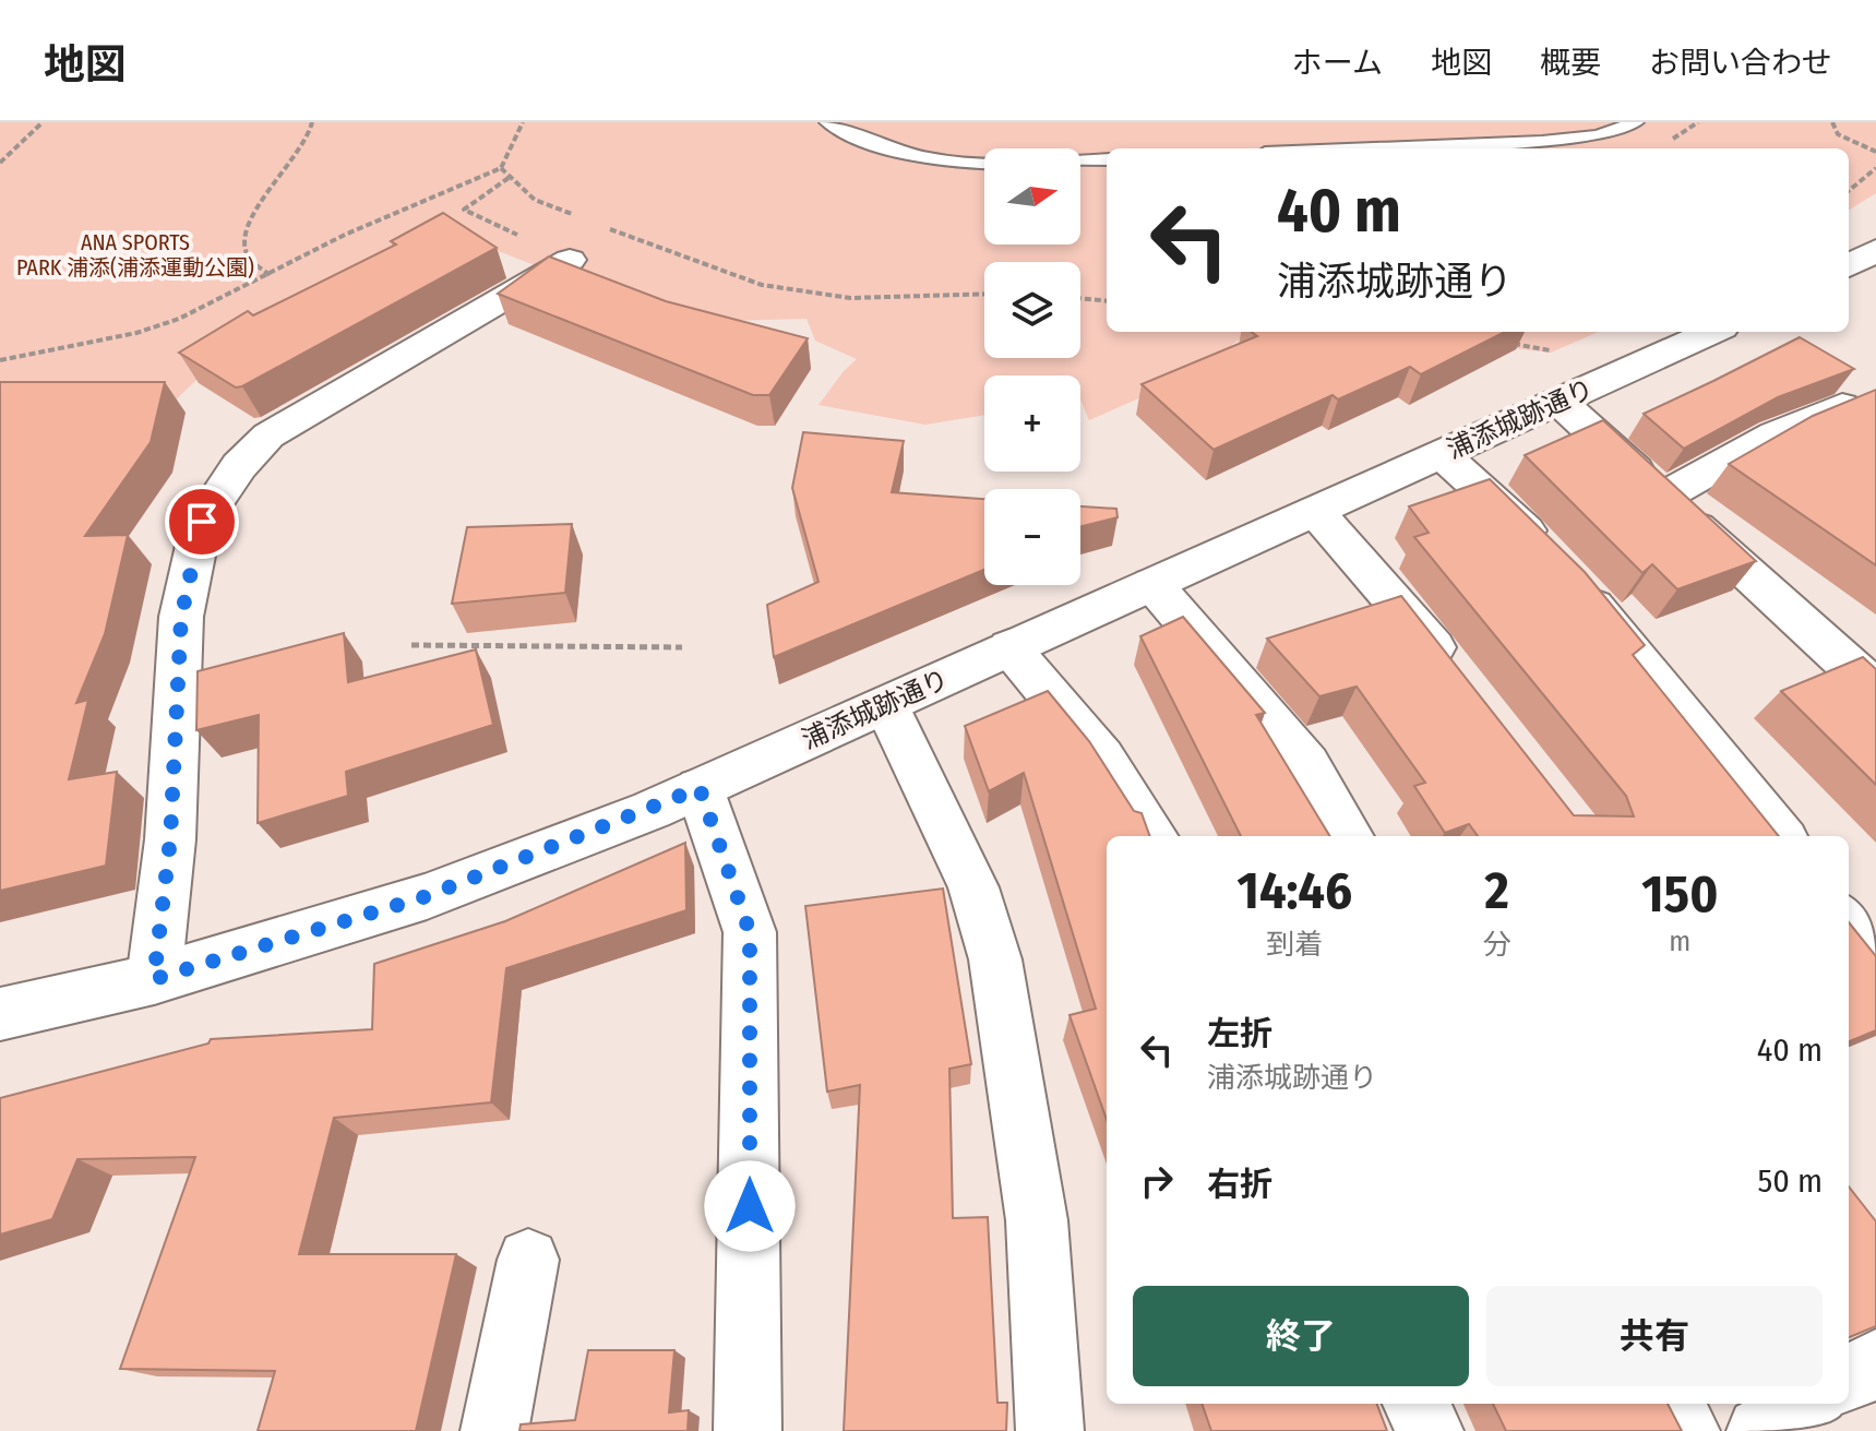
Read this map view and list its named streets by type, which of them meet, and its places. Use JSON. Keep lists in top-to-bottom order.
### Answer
{
  "streets": {
    "street": ["浦添城跡通り"]
  },
  "parks": ["ANA SPORTS PARK 浦添(浦添運動公園)"],
  "north": "right",
  "page": {
    "header": "地図",
    "nav": [
      "ホーム",
      "地図",
      "概要",
      "お問い合わせ"
    ],
    "map_buttons": ["+", "−"],
    "turn": ["40 m", "浦添城跡通り"],
    "eta": [
      "14:46",
      "到着",
      "2",
      "分",
      "150",
      "m"
    ],
    "list": [
      {
        "name": "左折",
        "note": "浦添城跡通り",
        "value": "40 m"
      },
      {
        "name": "右折",
        "value": "50 m"
      }
    ],
    "buttons": ["終了", "共有"]
  }
}
